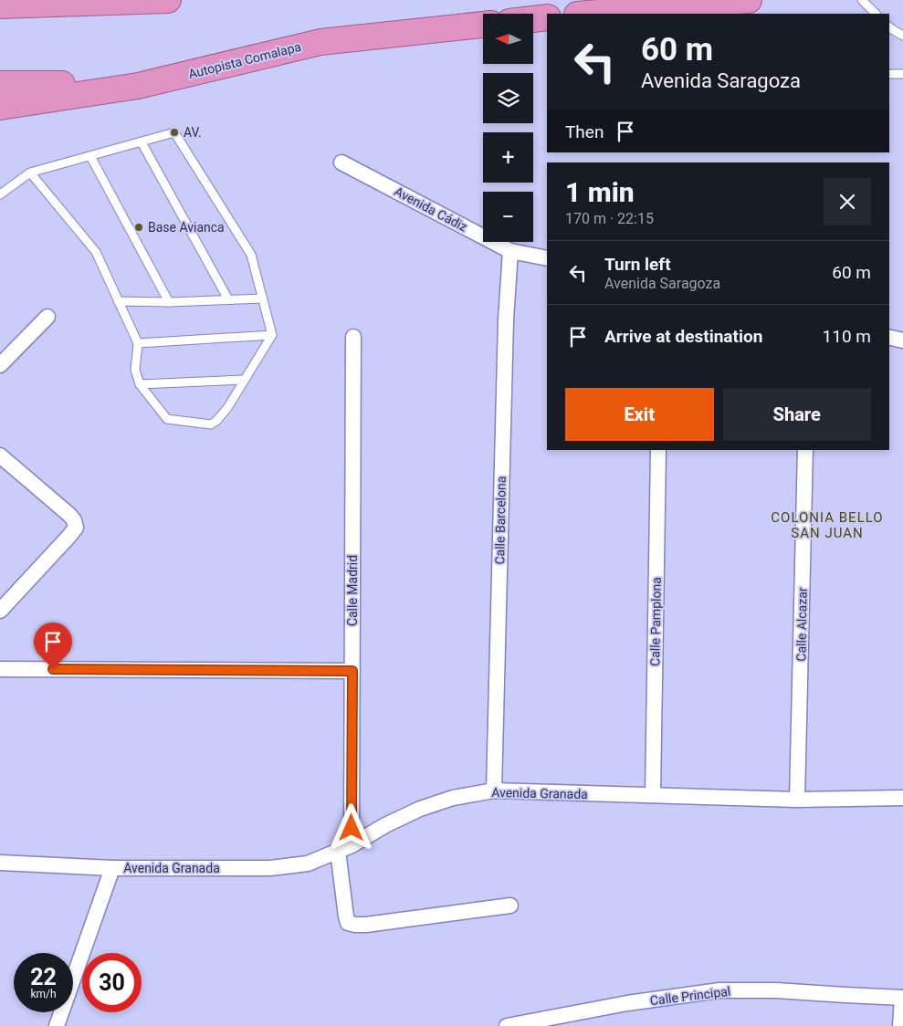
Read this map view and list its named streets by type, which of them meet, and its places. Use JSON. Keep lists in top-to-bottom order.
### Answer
{
  "streets": {
    "highway": ["Autopista Comalapa"],
    "street": [
      "Avenida Cádiz",
      "Calle Barcelona",
      "Calle Madrid",
      "Calle Pamplona",
      "Calle Alcazar",
      "Avenida Granada",
      "Calle Principal"
    ]
  },
  "crossings": [
    ["Avenida Cádiz", "Calle Barcelona"],
    ["Calle Barcelona", "Avenida Granada"],
    ["Calle Madrid", "Avenida Granada"],
    ["Calle Pamplona", "Avenida Granada"],
    ["Calle Alcazar", "Avenida Granada"]
  ],
  "districts": ["COLONIA BELLO SAN JUAN"],
  "places": ["AV.", "Base Avianca"],
  "north": "left",
  "page": {
    "map_buttons": ["+", "−"],
    "turn": ["60 m", "Avenida Saragoza"],
    "then": "Then",
    "heading": ["1 min", "170 m · 22:15"],
    "list": [
      {
        "name": "Turn left",
        "note": "Avenida Saragoza",
        "value": "60 m"
      },
      {
        "name": "Arrive at destination",
        "value": "110 m"
      }
    ],
    "buttons": ["Exit", "Share"],
    "speed": "22 km/h",
    "limit": "30"
  }
}
